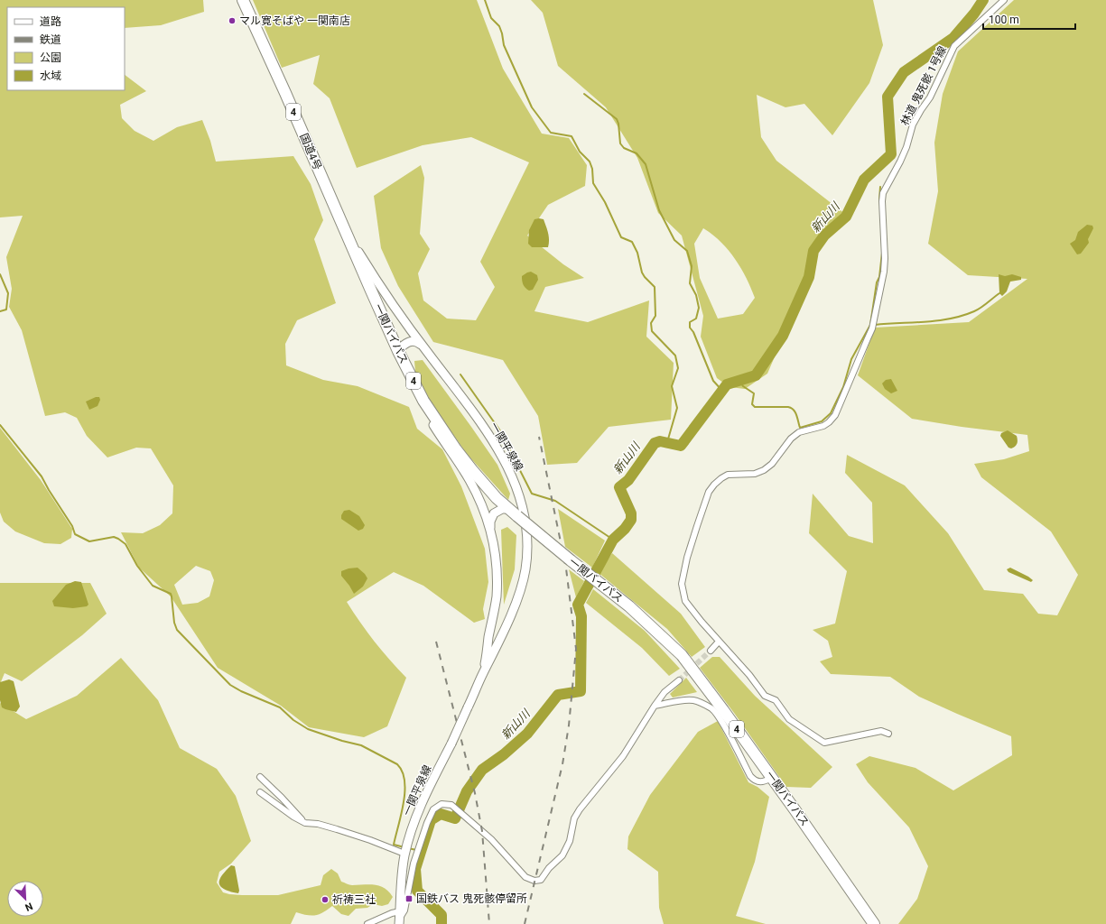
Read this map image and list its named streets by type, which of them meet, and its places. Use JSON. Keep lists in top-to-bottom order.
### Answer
{
  "streets": {
    "highway": ["4", "国道4号", "一関バイパス"],
    "main road": ["一関平泉線"],
    "street": ["林道 鬼死骸 1号線"]
  },
  "crossings": [
    ["国道4号", "一関バイパス"],
    ["国道4号", "一関平泉線"],
    ["一関バイパス", "一関平泉線"]
  ],
  "water": ["新山川"],
  "places": {
    "other": ["マル寛そばや 一関南店", "祈祷三社"],
    "transit": ["国鉄バス 鬼死骸停留所"]
  },
  "legend": [
    "道路",
    "鉄道",
    "公園",
    "水域"
  ],
  "scale_bar": "100 m",
  "north": "bottom right"
}
